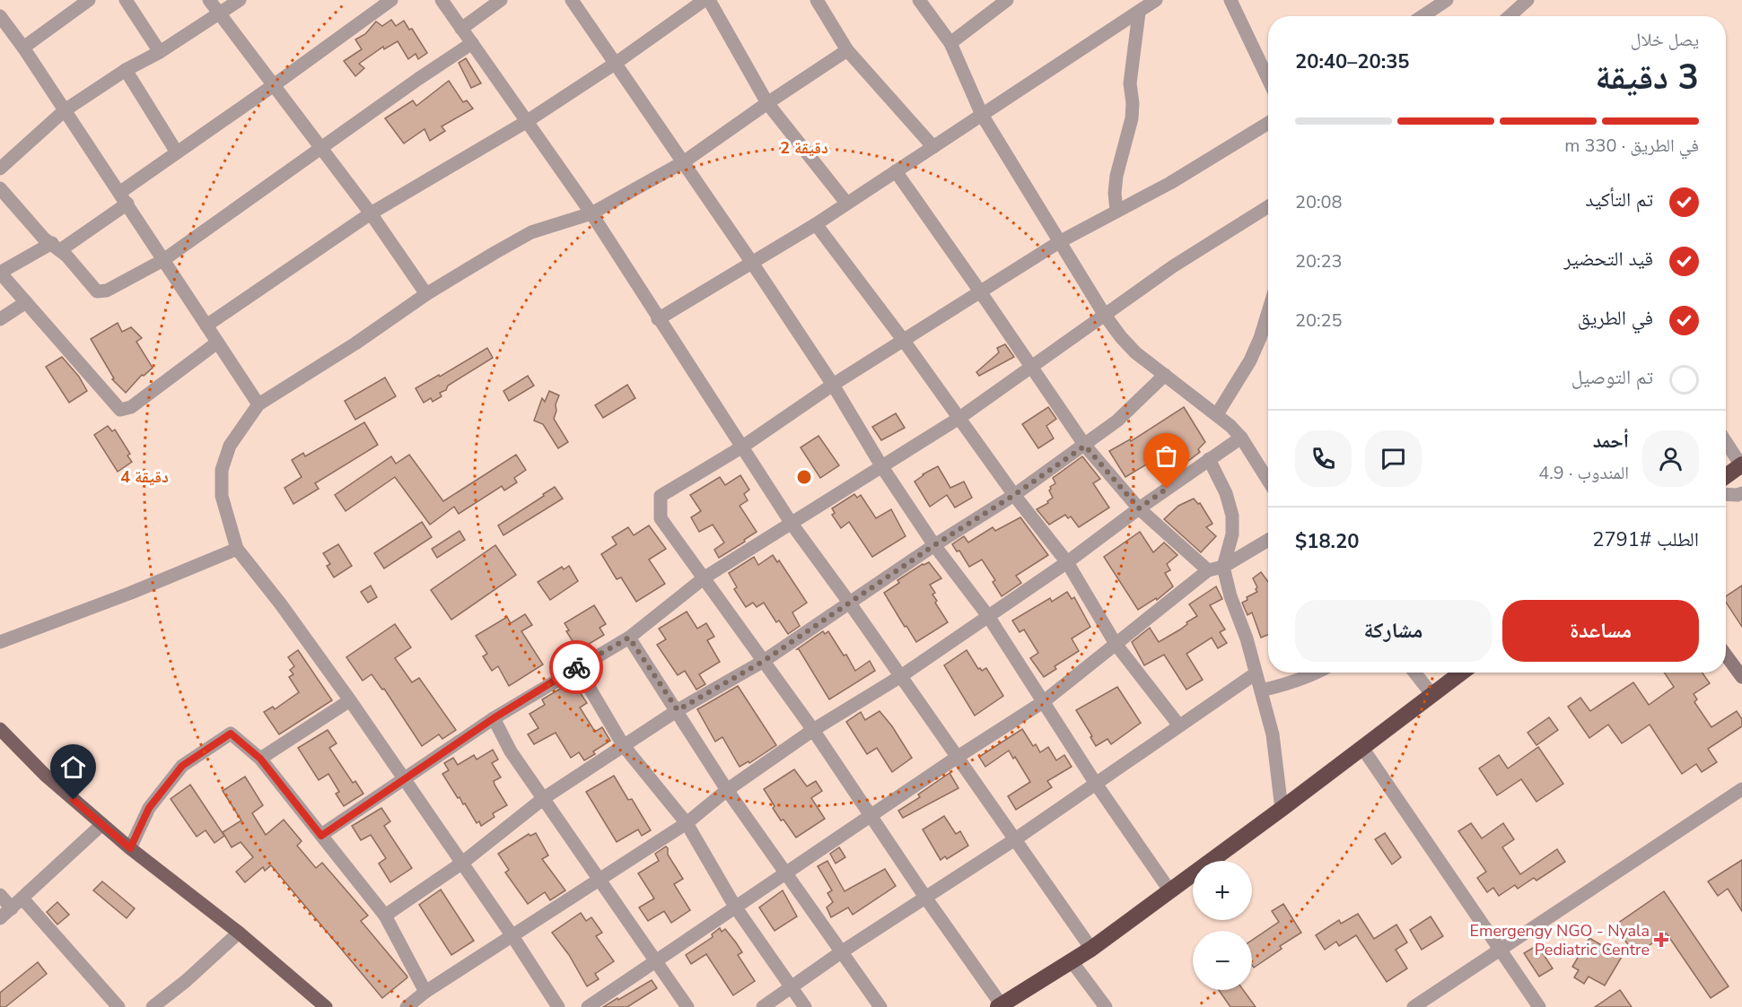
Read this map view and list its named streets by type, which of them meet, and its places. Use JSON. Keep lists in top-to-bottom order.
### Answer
{
  "places": {
    "health": ["Emergengy NGO - Nyala Pediatric Centre"]
  },
  "page": {
    "heading": ["3 دقيقة", "يصل خلال", "20:35–20:40"],
    "panel": [
      "أحمد",
      "المندوب · 4.9",
      "الطلب #2791",
      "$18.20"
    ],
    "bar": "في الطريق · 330 m",
    "list": [
      ["تم التأكيد", "20:08"],
      ["قيد التحضير", "20:23"],
      ["في الطريق", "20:25"],
      "تم التوصيل"
    ],
    "buttons": ["مساعدة", "مشاركة"],
    "map_buttons": ["+", "−"]
  },
  "rings": ["2 دقيقة", "4 دقيقة"]
}
